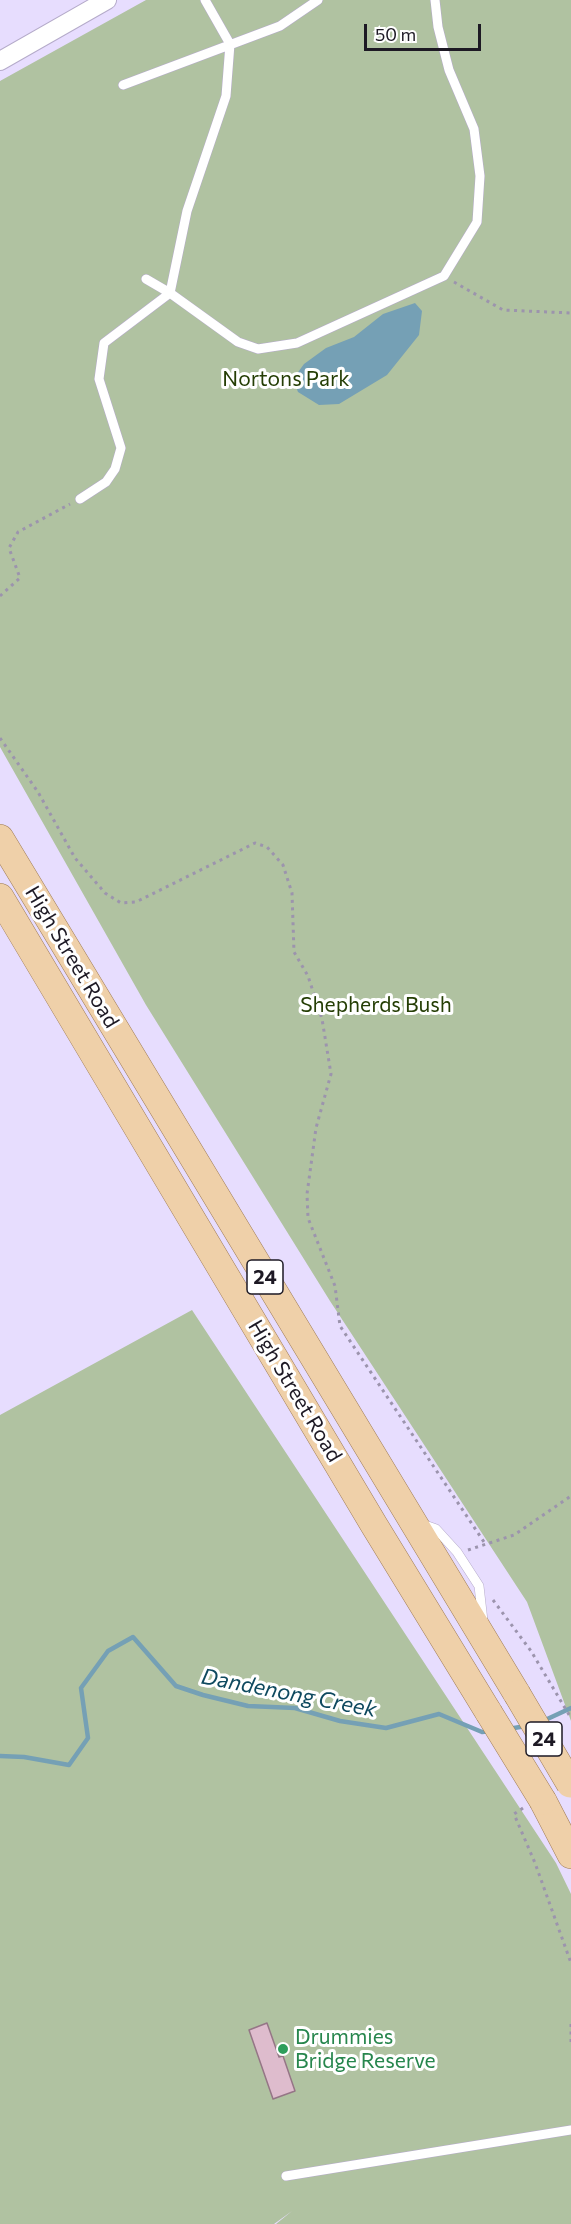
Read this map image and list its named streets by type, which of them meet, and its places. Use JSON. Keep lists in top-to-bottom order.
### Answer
{
  "streets": {
    "main road": ["High Street Road", "24"]
  },
  "water": ["Dandenong Creek"],
  "parks": ["Nortons Park", "Shepherds Bush"],
  "places": ["Drummies Bridge Reserve"],
  "scale_bar": "50 m"
}
